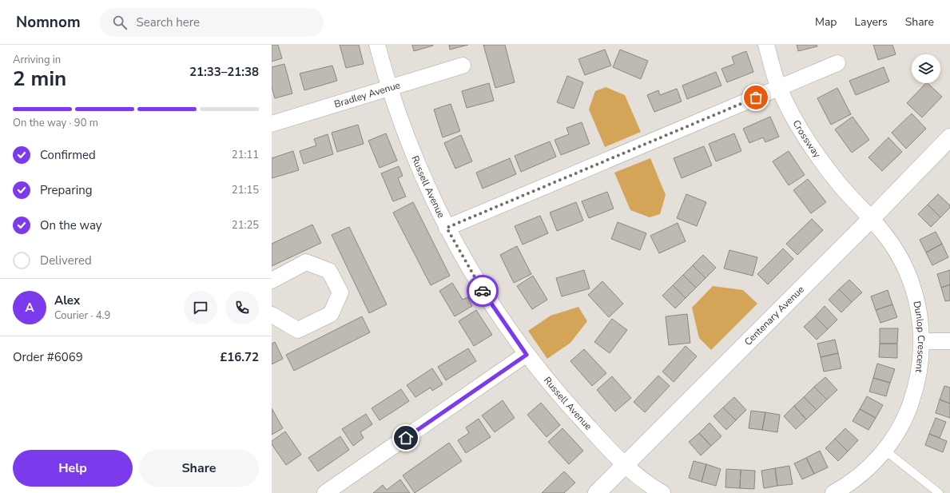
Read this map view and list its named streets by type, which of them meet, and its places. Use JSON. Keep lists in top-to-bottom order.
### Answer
{
  "streets": {
    "street": [
      "Bradley Avenue",
      "Crossway",
      "Russell Avenue",
      "Centenary Avenue",
      "Dunlop Crescent"
    ]
  },
  "crossings": [
    ["Bradley Avenue", "Russell Avenue"],
    ["Crossway", "Centenary Avenue"],
    ["Crossway", "Dunlop Crescent"],
    ["Russell Avenue", "Centenary Avenue"],
    ["Centenary Avenue", "Dunlop Crescent"]
  ],
  "page": {
    "header": "Nomnom",
    "search": "Search here",
    "nav": ["Map", "Layers", "Share"],
    "heading": ["2 min", "Arriving in", "21:33–21:38"],
    "panel": [
      "Alex",
      "Courier · 4.9",
      "Order #6069",
      "£16.72"
    ],
    "bar": "On the way · 90 m",
    "list": [
      ["Confirmed", "21:11"],
      ["Preparing", "21:15"],
      ["On the way", "21:25"],
      "Delivered"
    ],
    "round": "A",
    "buttons": ["Help", "Share"]
  }
}
